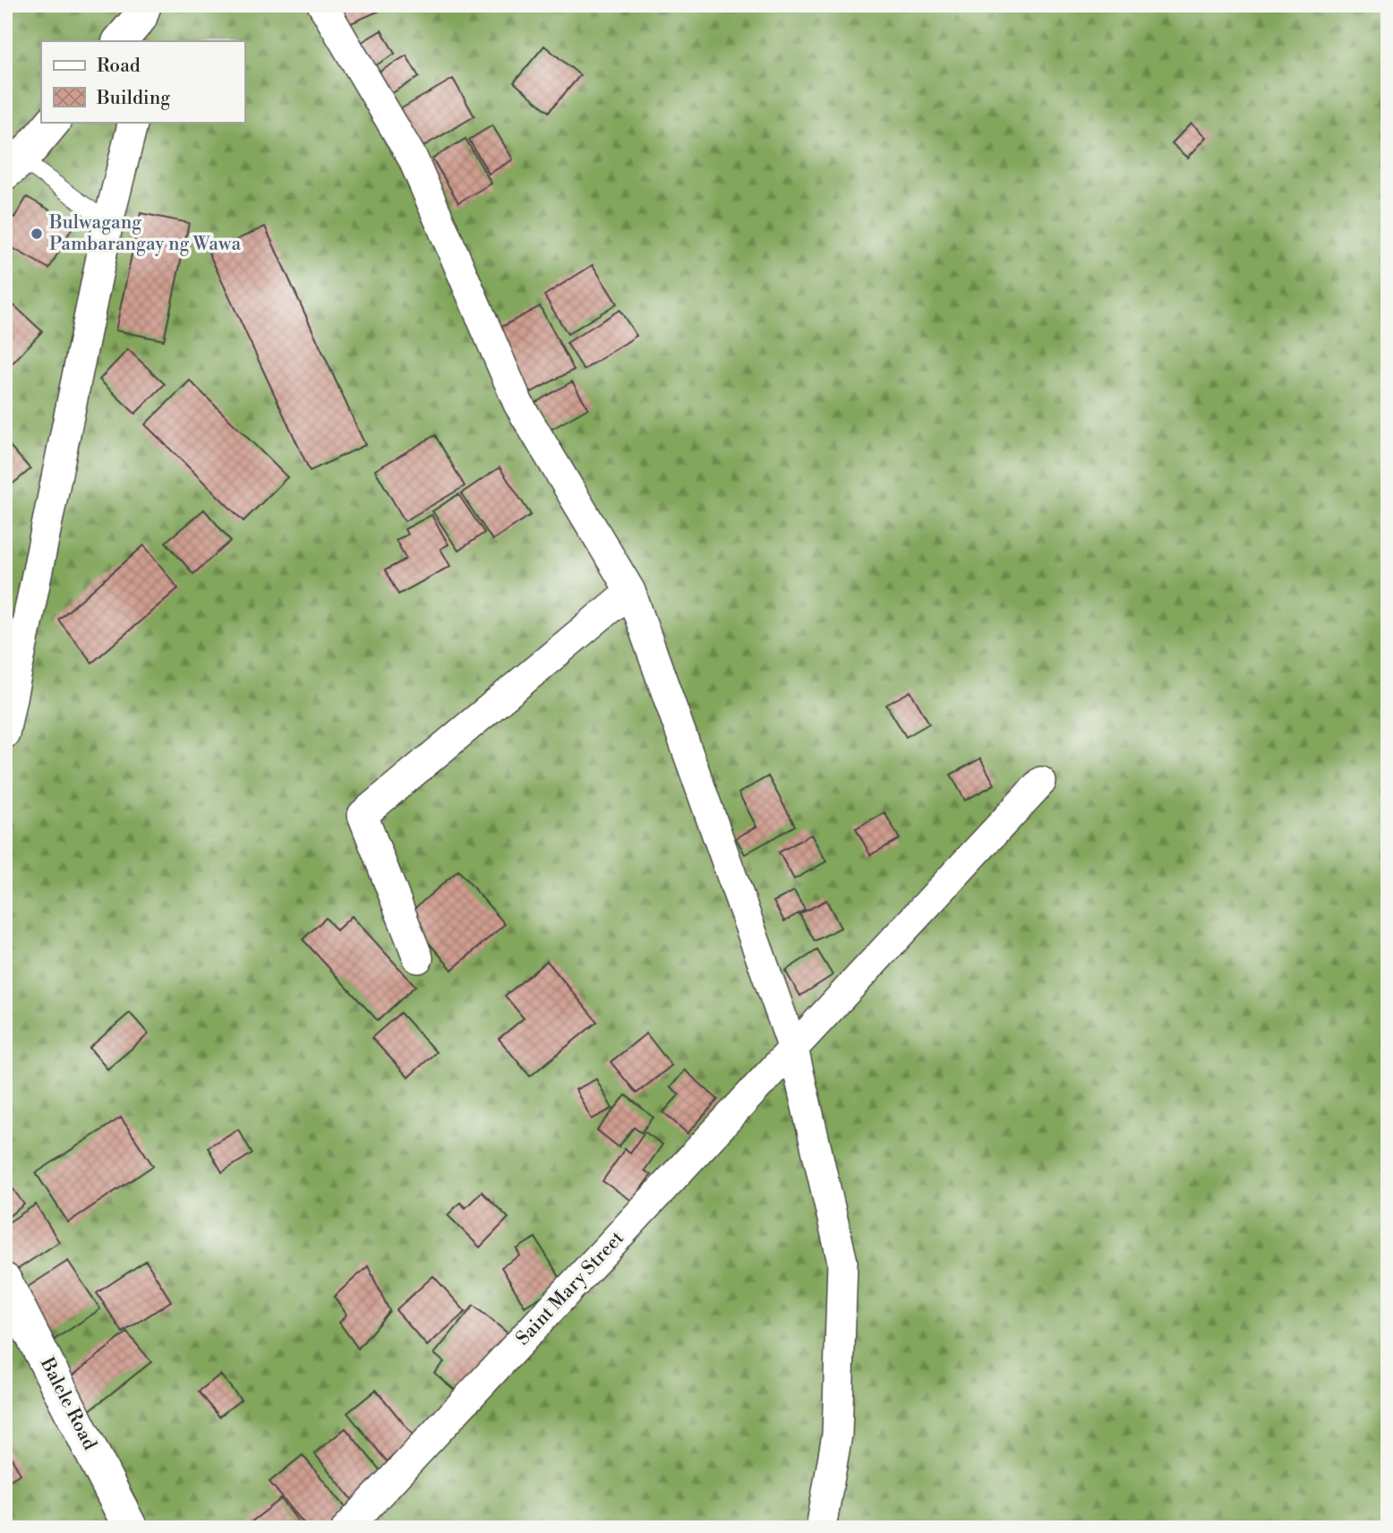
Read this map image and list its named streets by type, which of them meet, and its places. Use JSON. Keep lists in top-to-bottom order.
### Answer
{
  "streets": {
    "street": ["Saint Mary Street", "Balele Road"]
  },
  "places": ["Bulwagang Pambarangay ng Wawa"],
  "legend": ["Road", "Building"]
}
